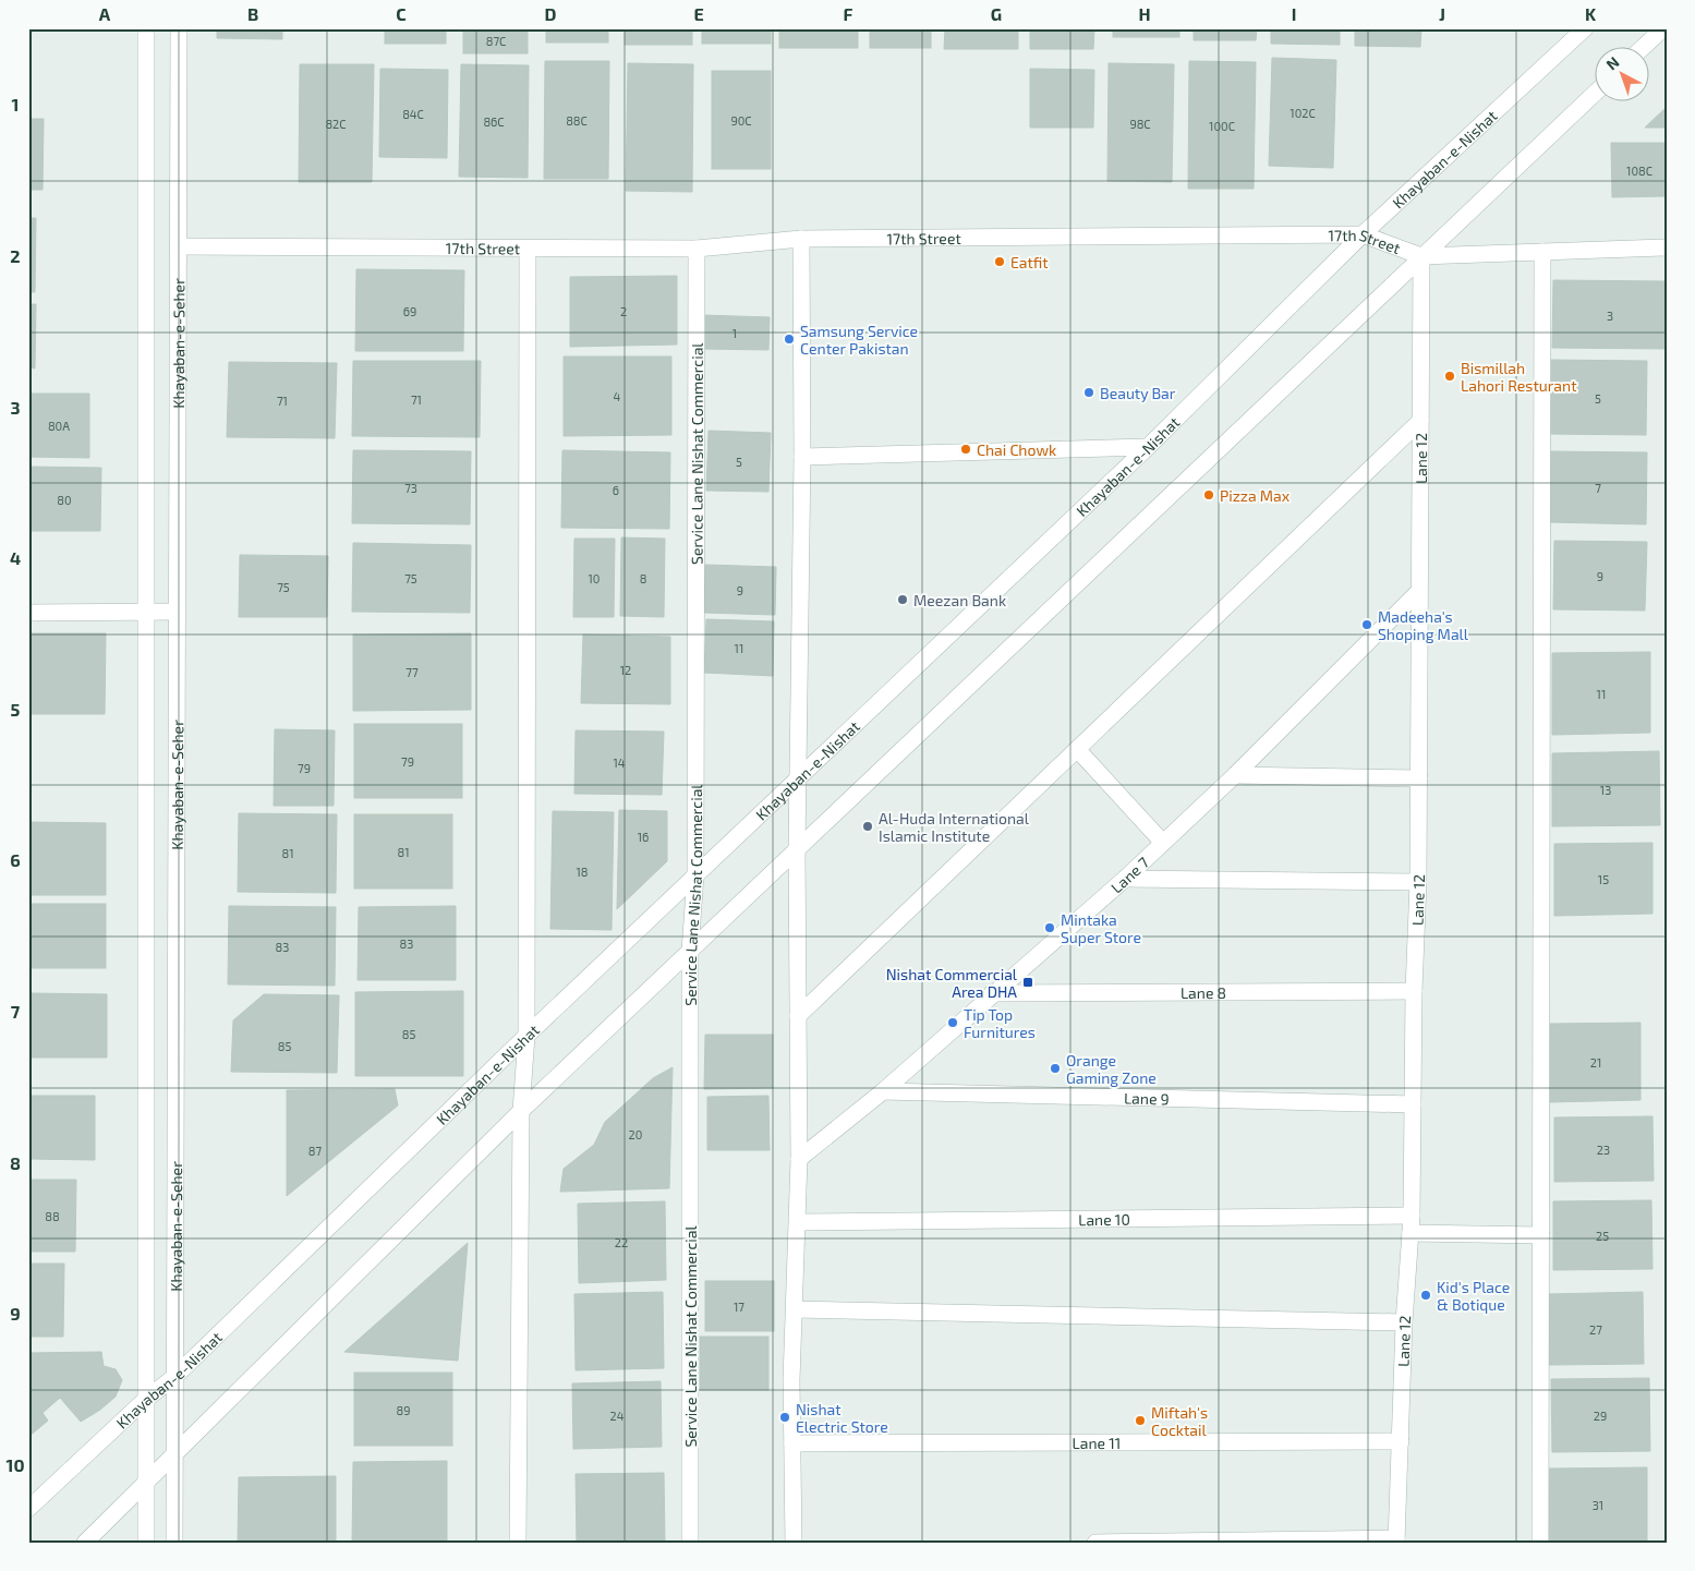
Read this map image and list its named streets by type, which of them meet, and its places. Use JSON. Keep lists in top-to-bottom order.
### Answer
{
  "streets": {
    "street": [
      "Khayaban-e-Nishat",
      "17th Street",
      "Khayaban-e-Seher",
      "Service Lane Nishat Commercial",
      "Lane 12",
      "Lane 7",
      "Lane 8",
      "Lane 9",
      "Lane 10",
      "Lane 11"
    ]
  },
  "crossings": [
    ["Khayaban-e-Nishat", "17th Street"],
    ["Khayaban-e-Nishat", "Khayaban-e-Seher"],
    ["Khayaban-e-Nishat", "Service Lane Nishat Commercial"],
    ["17th Street", "Khayaban-e-Seher"],
    ["17th Street", "Service Lane Nishat Commercial"],
    ["17th Street", "Lane 12"],
    ["Lane 12", "Lane 7"],
    ["Lane 12", "Lane 8"],
    ["Lane 12", "Lane 9"],
    ["Lane 12", "Lane 10"],
    ["Lane 12", "Lane 11"],
    ["Lane 7", "Lane 8"],
    ["Lane 7", "Lane 9"]
  ],
  "places": {
    "other": [
      "Eatfit",
      "Samsung Service Center Pakistan",
      "Bismillah Lahori Resturant",
      "Beauty Bar",
      "Chai Chowk",
      "Pizza Max",
      "Meezan Bank",
      "Madeeha's Shoping Mall",
      "Al-Huda International Islamic Institute",
      "Mintaka Super Store",
      "Tip Top Furnitures",
      "Orange Gaming Zone",
      "Kid's Place & Botique",
      "Nishat Electric Store",
      "Miftah's Cocktail"
    ],
    "transit": ["Nishat Commercial Area DHA"]
  },
  "house_numbers": [
    "87C",
    "102C",
    "84C",
    "88C",
    "90C",
    "86C",
    "82C",
    "98C",
    "100C",
    "108C",
    "69",
    "2",
    "3",
    "1",
    "4",
    "5",
    "71",
    "71",
    "80A",
    "5",
    "73",
    "7",
    "6",
    "80",
    "9",
    "75",
    "10",
    "8",
    "75",
    "9",
    "11",
    "12",
    "77",
    "11",
    "79",
    "14",
    "79",
    "13",
    "16",
    "81",
    "81",
    "18",
    "15",
    "83",
    "83",
    "85",
    "85",
    "21",
    "20",
    "23",
    "87",
    "88",
    "25",
    "22",
    "17",
    "27",
    "89",
    "24",
    "29",
    "31"
  ],
  "north": "top left",
  "grid": {
    "columns": [
      "A",
      "B",
      "C",
      "D",
      "E",
      "F",
      "G",
      "H",
      "I",
      "J",
      "K"
    ],
    "rows": [
      "1",
      "2",
      "3",
      "4",
      "5",
      "6",
      "7",
      "8",
      "9",
      "10"
    ]
  }
}
